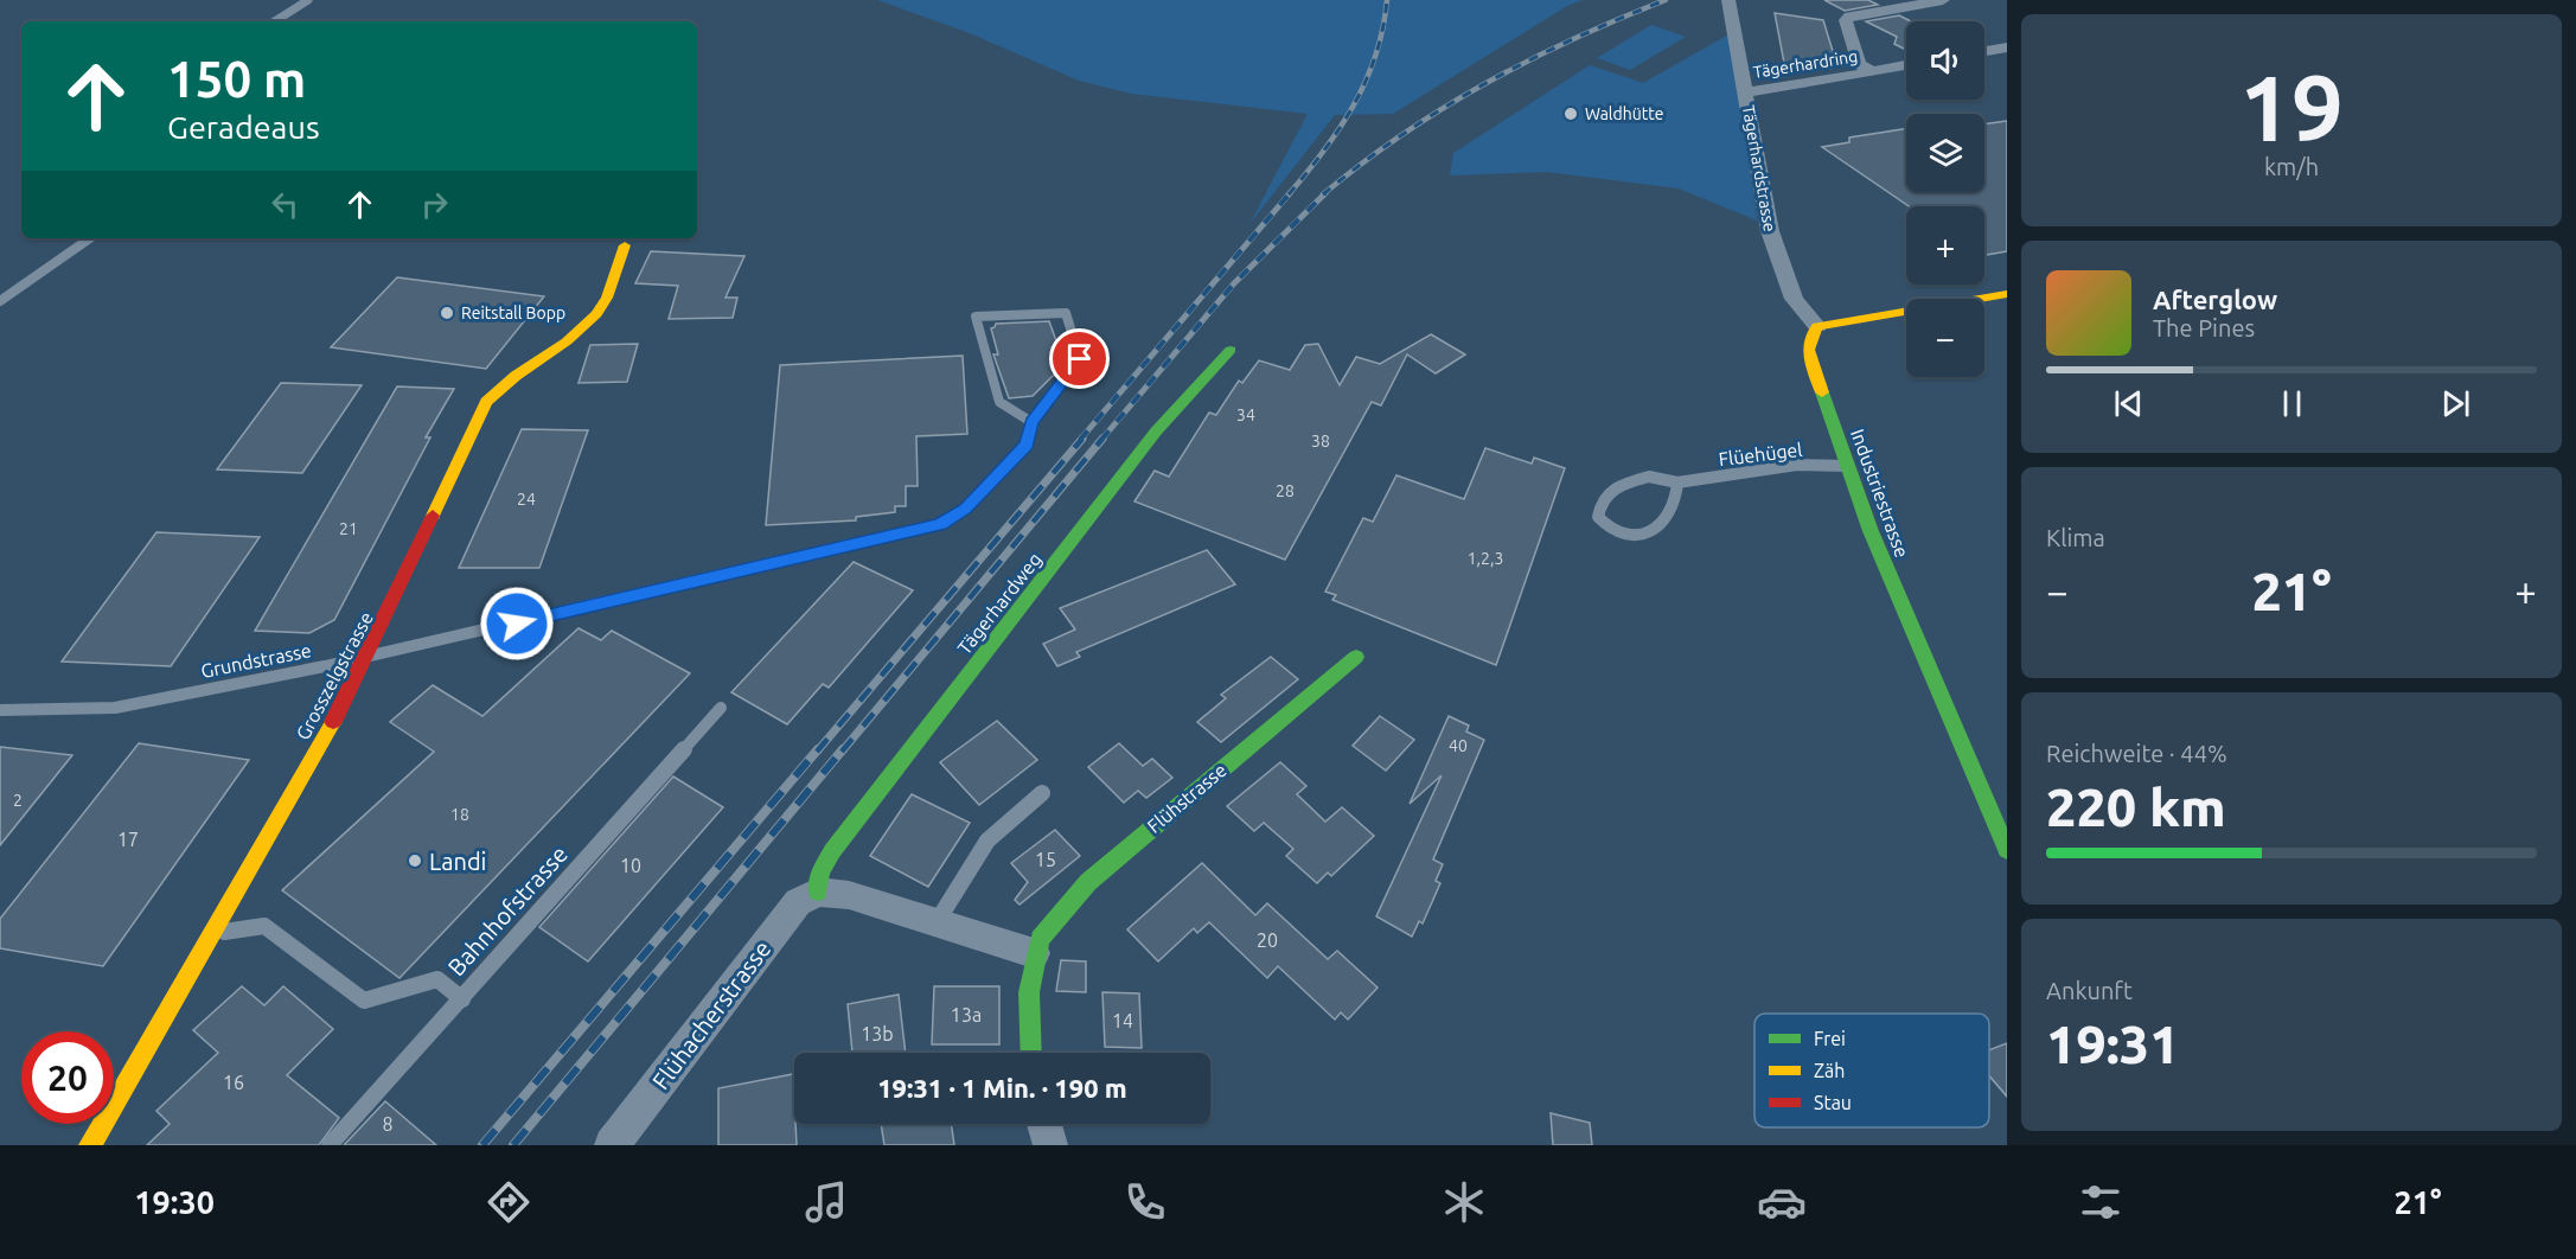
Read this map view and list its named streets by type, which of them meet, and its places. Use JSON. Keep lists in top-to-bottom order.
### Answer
{
  "streets": {
    "street": [
      "Tägerhardring",
      "Tägerhardstrasse",
      "Industriestrasse",
      "Tägerhardweg",
      "Grosszelgstrasse",
      "Flühstrasse",
      "Flühacherstrasse"
    ],
    "lane": ["Flüehügel", "Grundstrasse", "Bahnhofstrasse"]
  },
  "crossings": [
    ["Tägerhardring", "Tägerhardstrasse"],
    ["Tägerhardstrasse", "Industriestrasse"],
    ["Flüehügel", "Industriestrasse"],
    ["Tägerhardweg", "Flühacherstrasse"],
    ["Grundstrasse", "Grosszelgstrasse"]
  ],
  "places": ["Waldhütte", "Reitstall Bopp", "Landi"],
  "house_numbers": [
    "34",
    "38",
    "28",
    "24",
    "21",
    "1,2,3",
    "40",
    "2",
    "18",
    "17",
    "15",
    "10",
    "20",
    "13a",
    "14",
    "13b",
    "16",
    "8"
  ],
  "legend": ["Frei", "Zäh", "Stau"],
  "page": {
    "tile": [
      ["19", "km/h"],
      "Klima",
      ["Reichweite · 44%", "220 km"],
      ["Ankunft", "19:31"]
    ],
    "map_buttons": ["+", "−"],
    "turn": ["150 m", "Geradeaus"],
    "song": ["Afterglow", "The Pines"],
    "heat": ["−", "21°", "+"],
    "limit": "20",
    "trip": "19:31 · 1 Min. · 190 m",
    "tabs": ["19:30", "21°"]
  }
}
